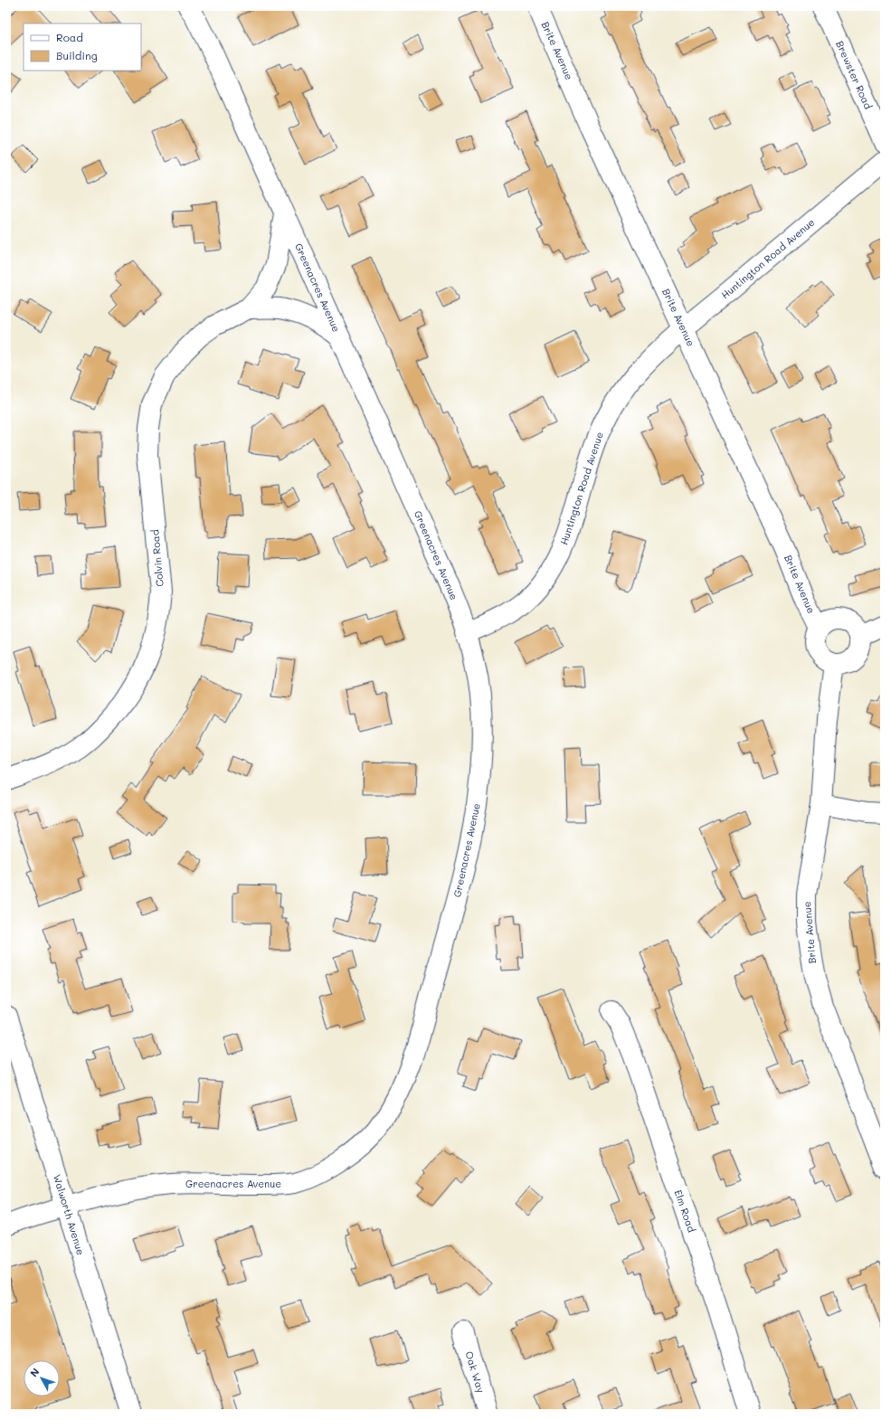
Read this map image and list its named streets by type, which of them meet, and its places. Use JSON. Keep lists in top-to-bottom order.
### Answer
{
  "streets": {
    "street": [
      "Brite Avenue",
      "Brewster Road",
      "Huntington Road Avenue",
      "Greenacres Avenue",
      "Colvin Road",
      "Elm Road",
      "Walworth Avenue",
      "Oak Way"
    ]
  },
  "crossings": [
    ["Brite Avenue", "Huntington Road Avenue"],
    ["Huntington Road Avenue", "Greenacres Avenue"],
    ["Greenacres Avenue", "Colvin Road"],
    ["Greenacres Avenue", "Walworth Avenue"]
  ],
  "legend": ["Road", "Building"],
  "north": "top left"
}
